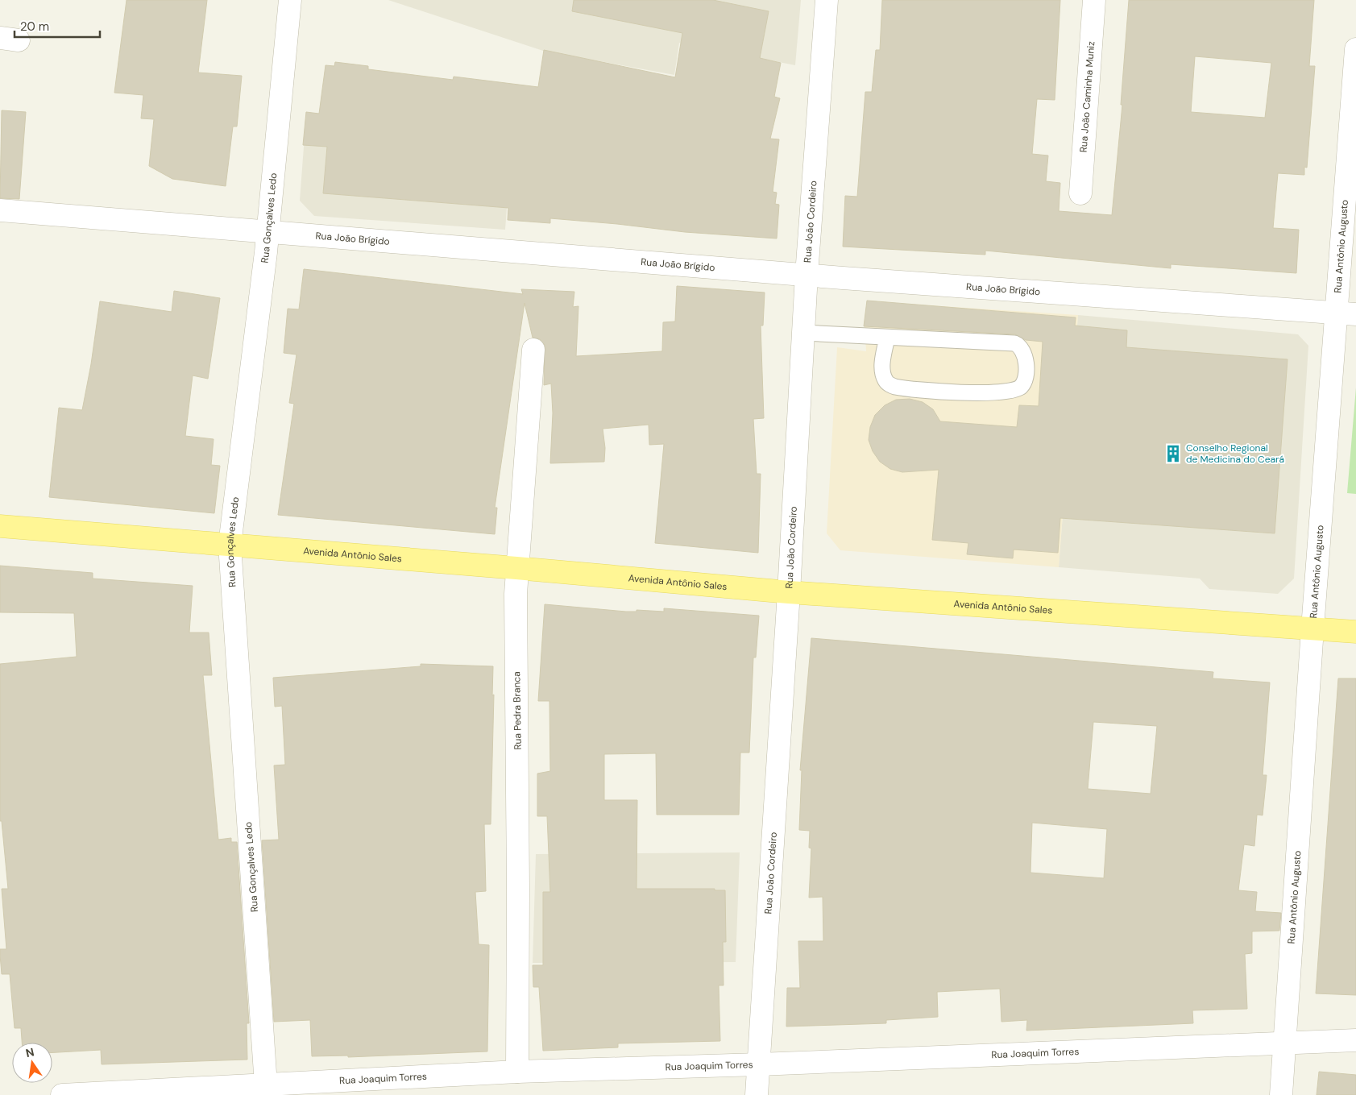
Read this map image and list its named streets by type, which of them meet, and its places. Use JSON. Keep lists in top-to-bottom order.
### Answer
{
  "streets": {
    "main road": ["Avenida Antônio Sales"],
    "street": [
      "Rua João Caminha Muniz",
      "Rua Gonçalves Ledo",
      "Rua João Cordeiro",
      "Rua João Brígido",
      "Rua Antônio Augusto",
      "Rua Pedra Branca",
      "Rua Joaquim Torres"
    ]
  },
  "crossings": [
    ["Rua Gonçalves Ledo", "Rua João Brígido"],
    ["Rua Gonçalves Ledo", "Avenida Antônio Sales"],
    ["Rua Gonçalves Ledo", "Rua Joaquim Torres"],
    ["Rua João Cordeiro", "Rua João Brígido"],
    ["Rua João Cordeiro", "Avenida Antônio Sales"],
    ["Rua João Cordeiro", "Rua Joaquim Torres"],
    ["Rua João Brígido", "Rua Antônio Augusto"],
    ["Rua Antônio Augusto", "Avenida Antônio Sales"],
    ["Rua Antônio Augusto", "Rua Joaquim Torres"],
    ["Avenida Antônio Sales", "Rua Pedra Branca"],
    ["Rua Pedra Branca", "Rua Joaquim Torres"]
  ],
  "places": {
    "building": ["Conselho Regional de Medicina do Ceará"]
  },
  "scale_bar": "20 m",
  "north": "top"
}
